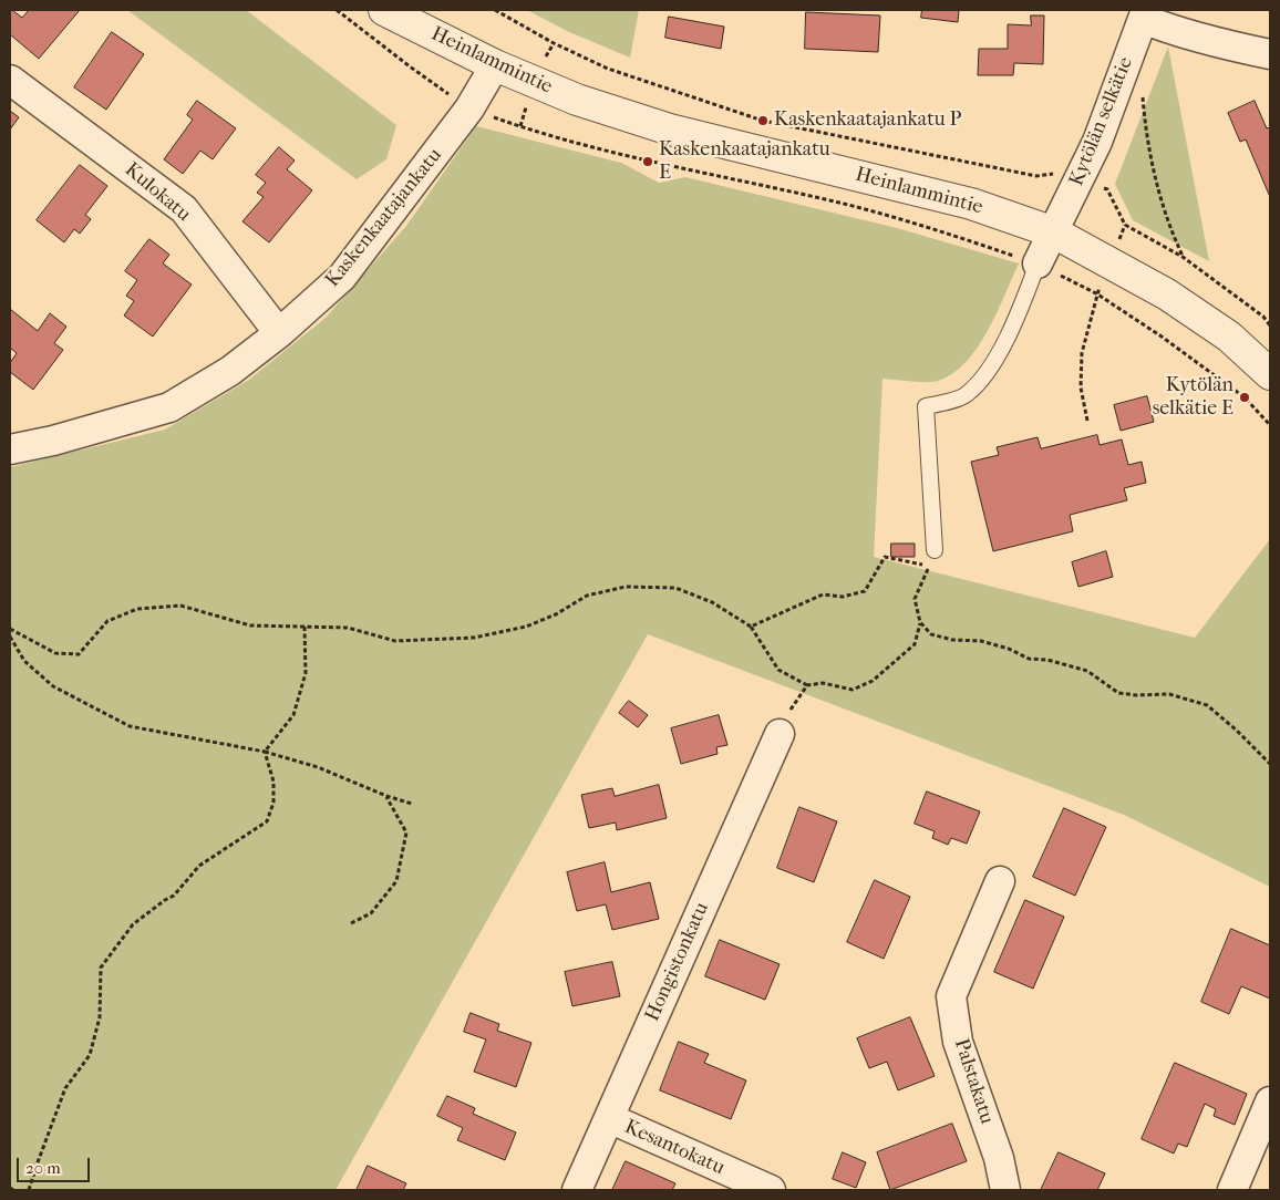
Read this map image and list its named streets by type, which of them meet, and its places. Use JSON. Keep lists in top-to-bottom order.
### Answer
{
  "streets": {
    "street": [
      "Heinlammintie",
      "Kytölän selkätie",
      "Kulokatu",
      "Kaskenkaatajankatu",
      "Hongistonkatu",
      "Palstakatu",
      "Kesantokatu"
    ]
  },
  "crossings": [
    ["Heinlammintie", "Kytölän selkätie"],
    ["Heinlammintie", "Kaskenkaatajankatu"],
    ["Kulokatu", "Kaskenkaatajankatu"],
    ["Hongistonkatu", "Kesantokatu"]
  ],
  "places": ["Kaskenkaatajankatu P", "Kaskenkaatajankatu E", "Kytölän selkätie E"],
  "scale_bar": "20 m"
}
